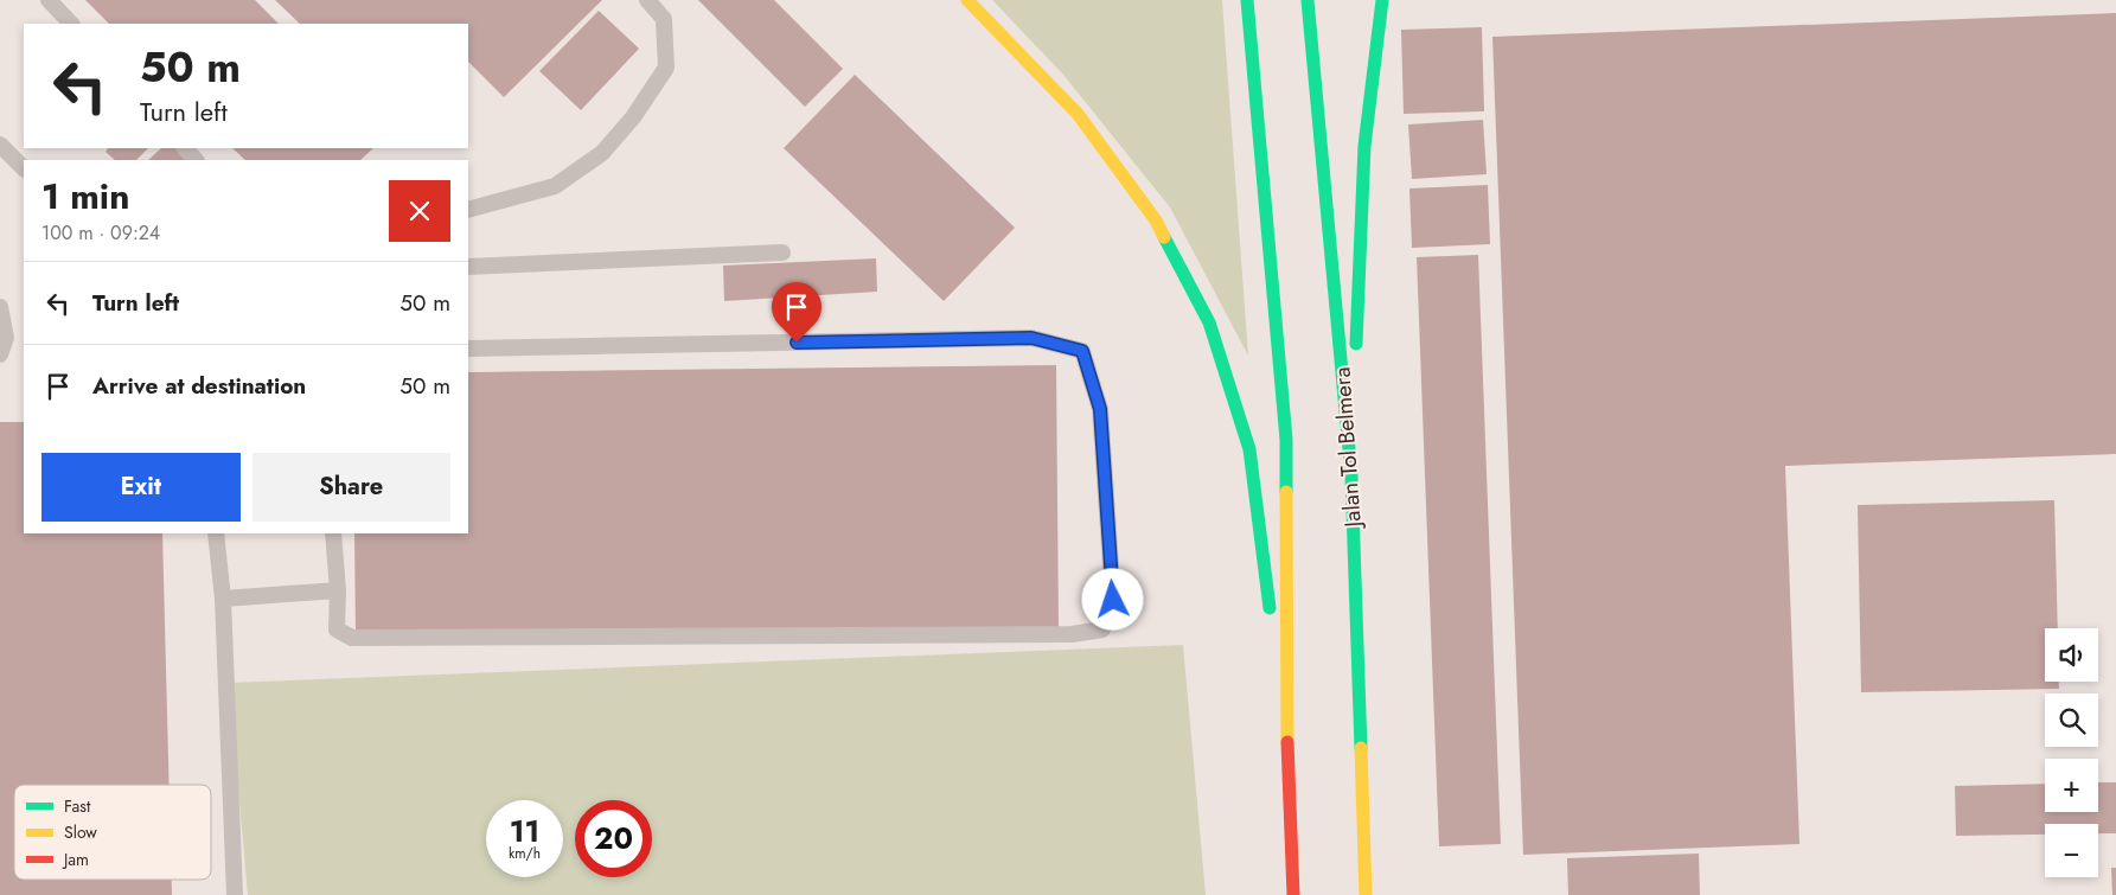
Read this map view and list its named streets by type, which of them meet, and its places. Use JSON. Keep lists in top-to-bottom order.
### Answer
{
  "streets": {
    "highway": ["Jalan Tol Belmera"]
  },
  "legend": ["Fast", "Slow", "Jam"],
  "page": {
    "turn": ["50 m", "Turn left"],
    "heading": ["1 min", "100 m · 09:24"],
    "list": [
      {
        "name": "Turn left",
        "value": "50 m"
      },
      {
        "name": "Arrive at destination",
        "value": "50 m"
      }
    ],
    "buttons": ["Exit", "Share"],
    "map_buttons": ["+", "−"],
    "speed": "11 km/h",
    "limit": "20"
  }
}
